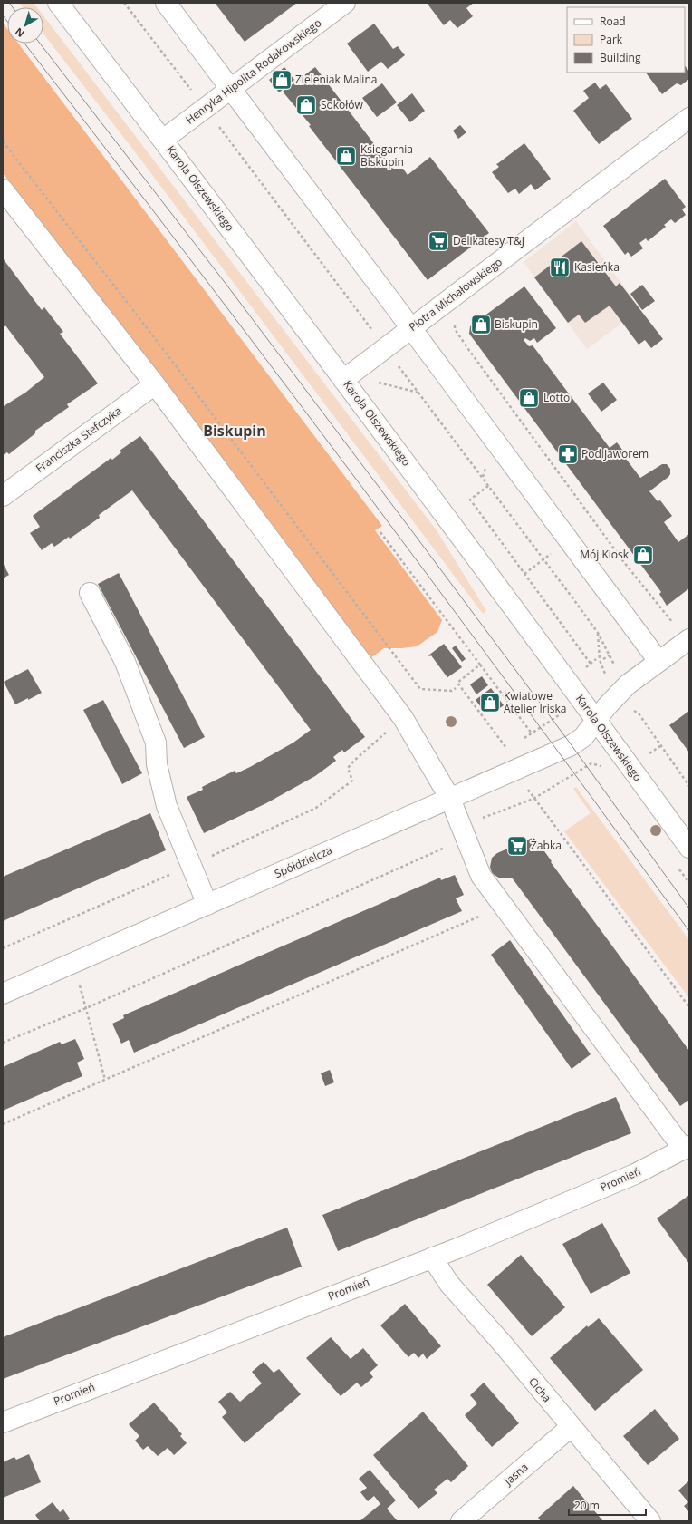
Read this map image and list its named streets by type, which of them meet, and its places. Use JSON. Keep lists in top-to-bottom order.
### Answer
{
  "streets": {
    "street": [
      "Henryka Hipolita Rodakowskiego",
      "Karola Olszewskiego",
      "Piotra Michałowskiego",
      "Franciszka Stefczyka",
      "Spółdzielcza",
      "Promień",
      "Cicha",
      "Jasna"
    ]
  },
  "crossings": [
    ["Henryka Hipolita Rodakowskiego", "Karola Olszewskiego"],
    ["Karola Olszewskiego", "Piotra Michałowskiego"],
    ["Karola Olszewskiego", "Spółdzielcza"],
    ["Promień", "Cicha"],
    ["Cicha", "Jasna"]
  ],
  "districts": ["Biskupin"],
  "places": {
    "shop": [
      "Zieleniak Malina",
      "Sokołów",
      "Ksiegarnia Biskupin",
      "Biskupin",
      "Lotto",
      "Mój Kiosk",
      "Kwiatowe Atelier Iriska"
    ],
    "supermarket": ["Delikatesy T&J", "Żabka"],
    "restaurant": ["Kasieńka"],
    "pharmacy": ["Pod Jaworem"]
  },
  "legend": ["Road", "Park", "Building"],
  "scale_bar": "20 m",
  "north": "bottom left"
}
